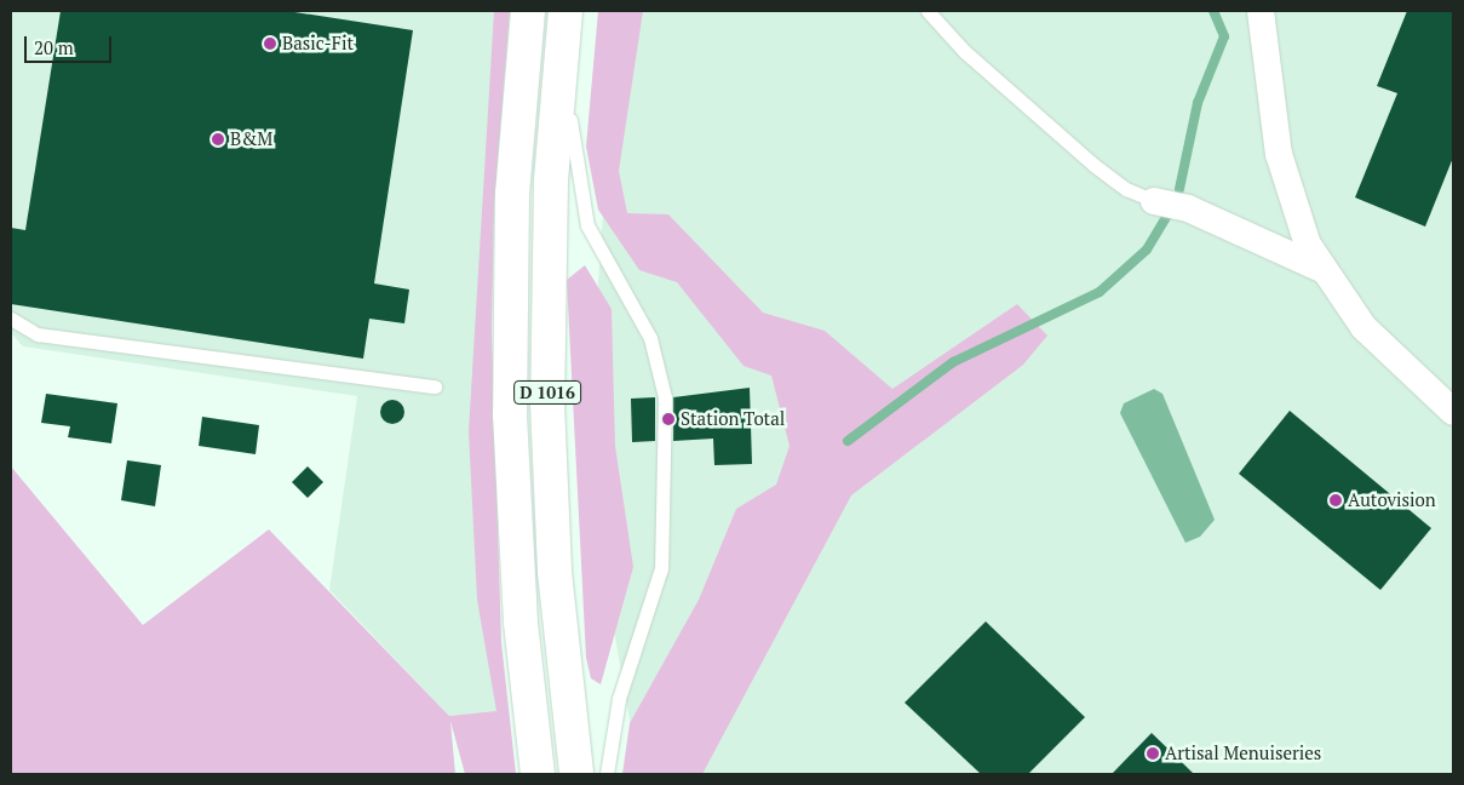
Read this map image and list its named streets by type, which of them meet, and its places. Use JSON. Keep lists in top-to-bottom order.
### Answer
{
  "streets": {
    "highway": ["D 1016"]
  },
  "places": [
    "Basic-Fit",
    "B&M",
    "Station Total",
    "Autovision",
    "Artisal Menuiseries"
  ],
  "scale_bar": "20 m"
}
